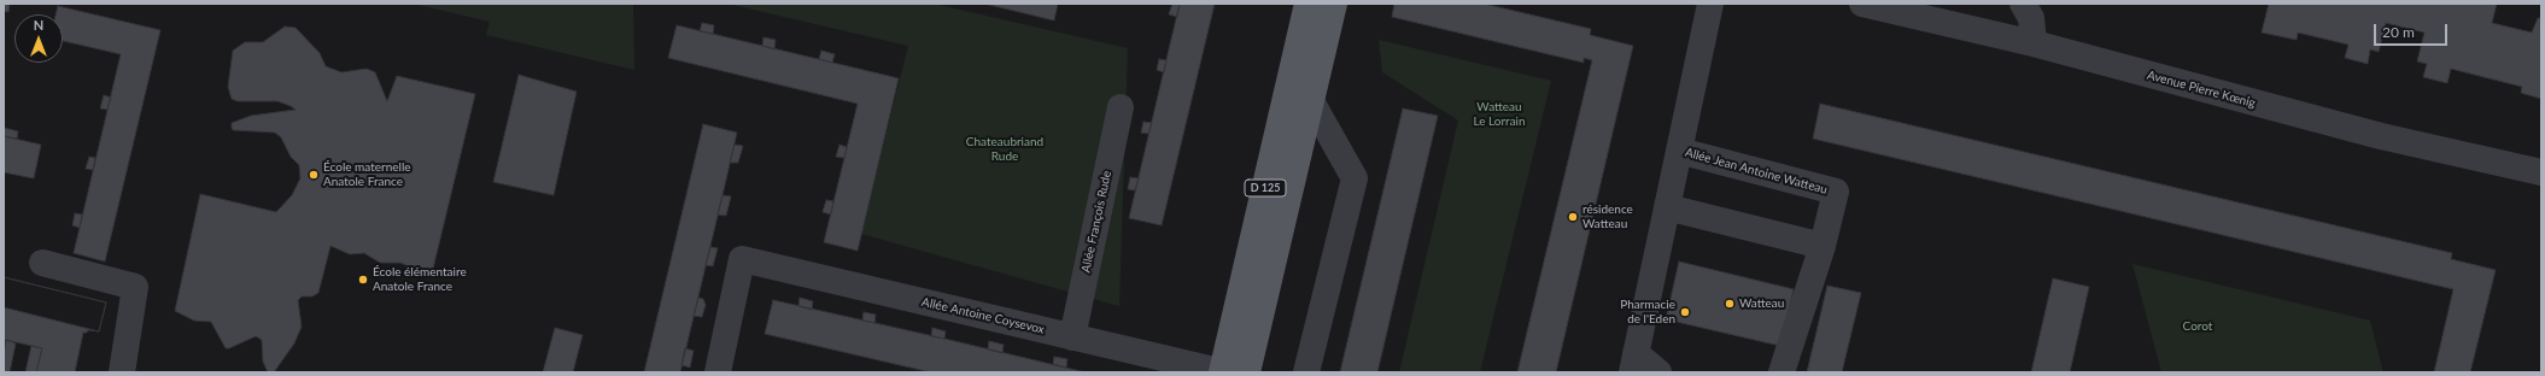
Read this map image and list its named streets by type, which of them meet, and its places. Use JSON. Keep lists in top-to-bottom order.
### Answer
{
  "streets": {
    "main road": ["D 125"],
    "street": [
      "Avenue Pierre Kœnig",
      "Allée Jean Antoine Watteau",
      "Allée François Rude",
      "Allée Antoine Coysevox"
    ]
  },
  "crossings": [
    ["D 125", "Allée Antoine Coysevox"],
    ["Allée François Rude", "Allée Antoine Coysevox"]
  ],
  "parks": ["Watteau Le Lorrain", "Chateaubriand Rude", "Corot"],
  "places": [
    "École maternelle Anatole France",
    "résidence Watteau",
    "École élémentaire Anatole France",
    "Watteau",
    "Pharmacie de l'Eden"
  ],
  "scale_bar": "20 m",
  "north": "top"
}
